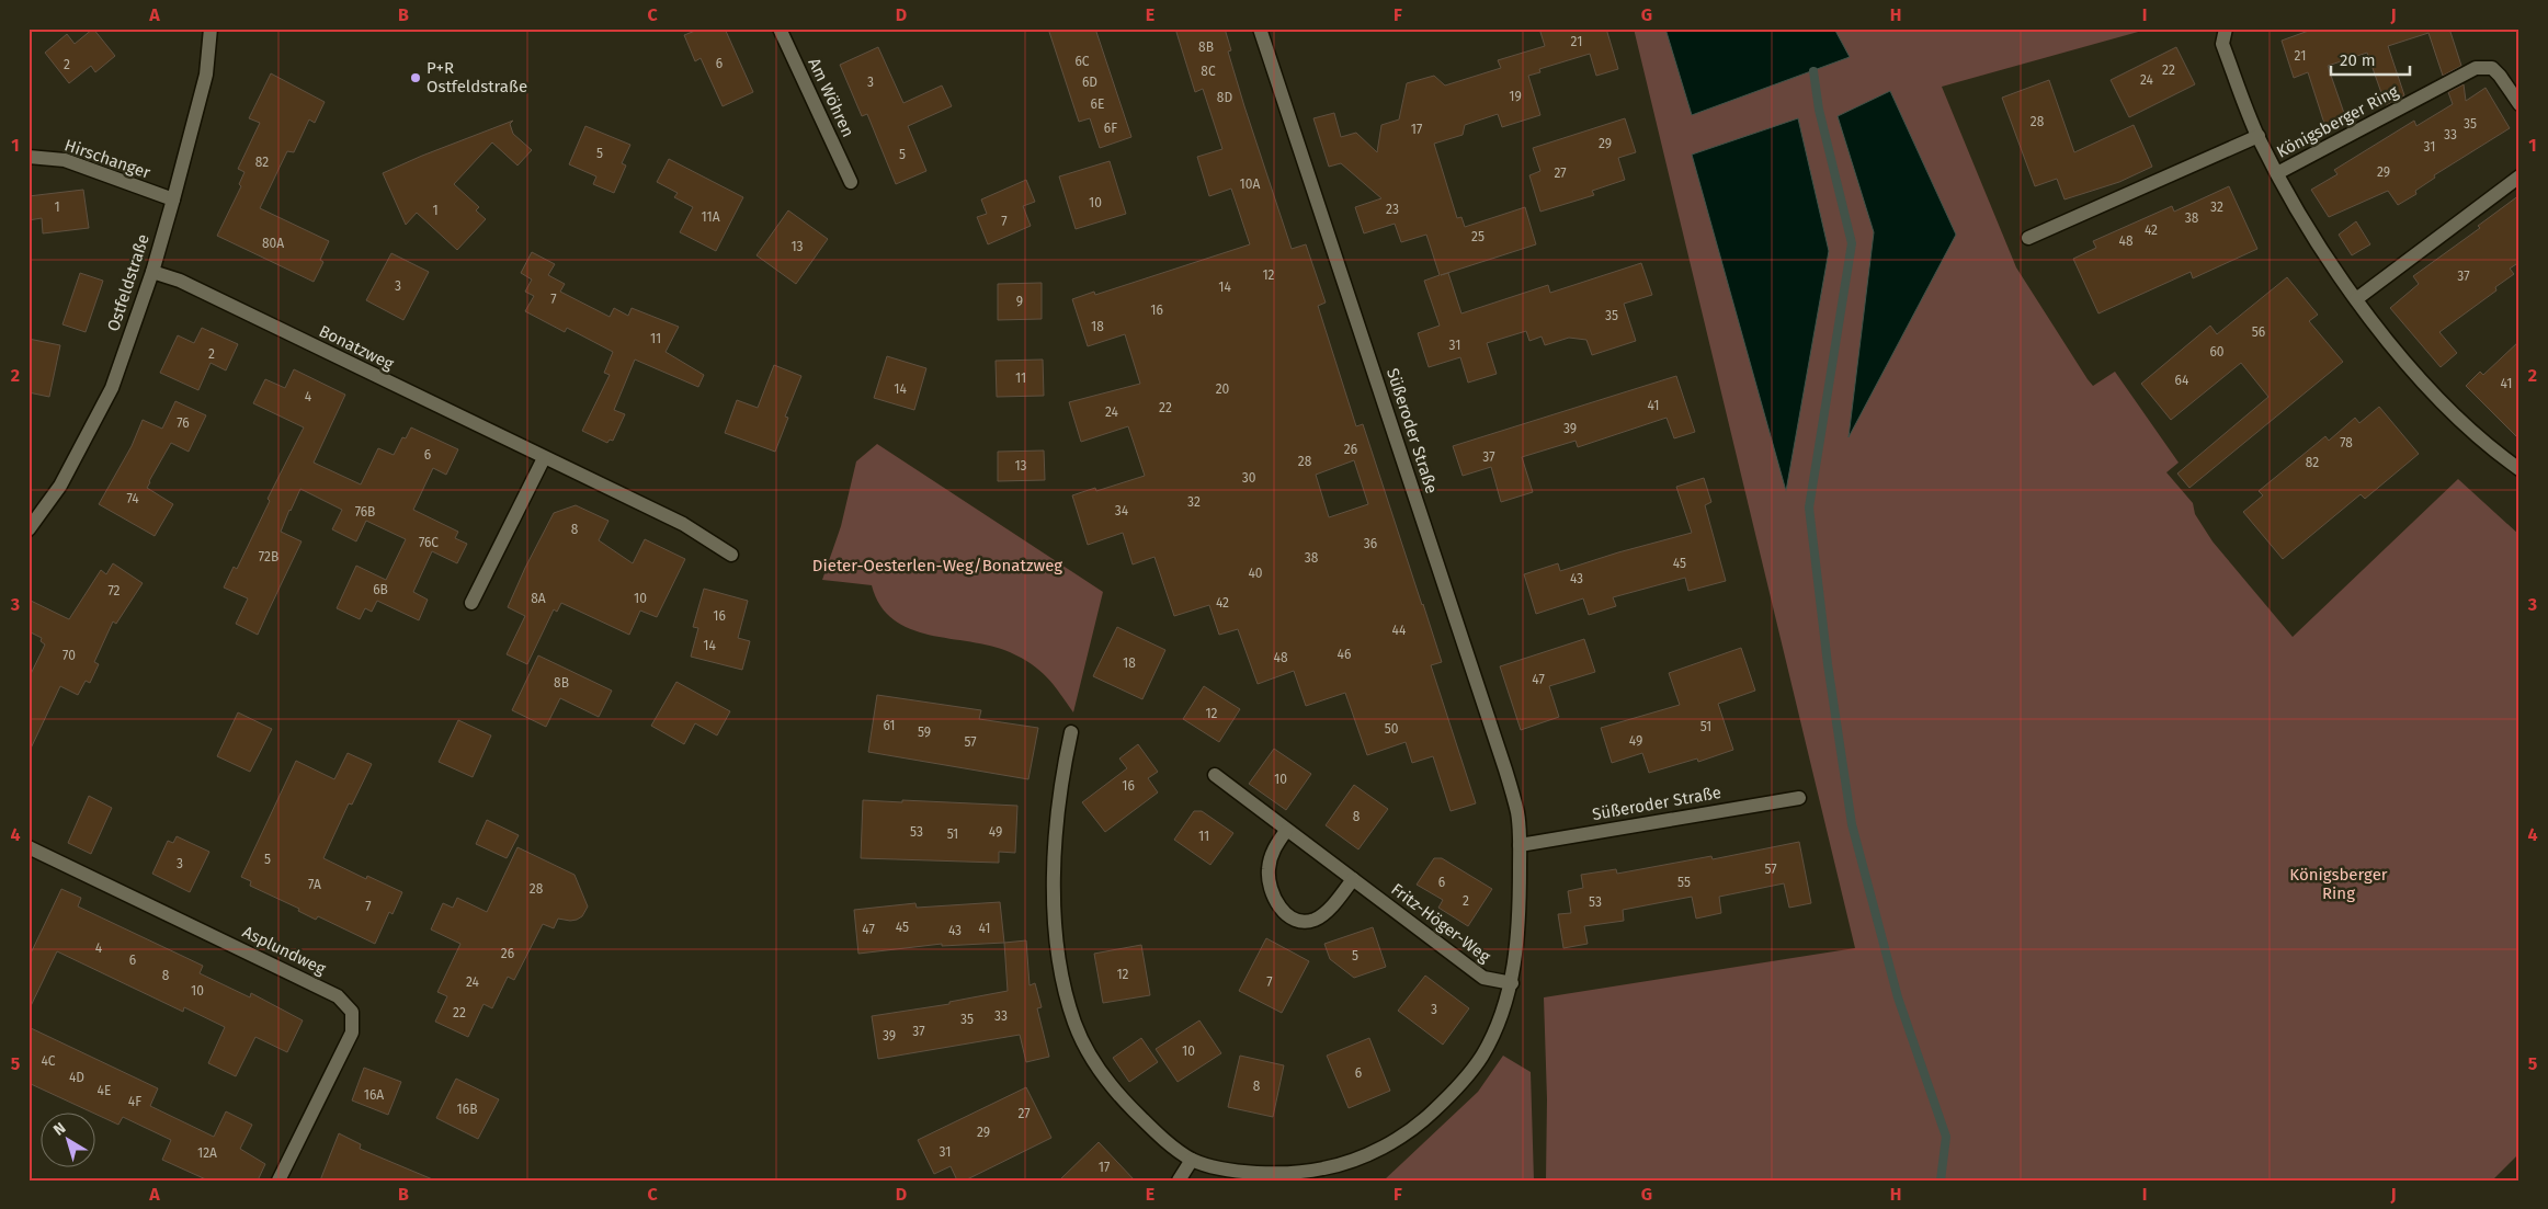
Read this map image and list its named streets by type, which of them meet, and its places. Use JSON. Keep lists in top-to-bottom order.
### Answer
{
  "streets": {
    "street": [
      "Am Wöhren",
      "Königsberger Ring",
      "Hirschanger",
      "Ostfeldstraße",
      "Bonatzweg",
      "Süßeroder Straße",
      "Fritz-Höger-Weg",
      "Asplundweg"
    ]
  },
  "crossings": [
    ["Hirschanger", "Ostfeldstraße"],
    ["Ostfeldstraße", "Bonatzweg"],
    ["Süßeroder Straße", "Fritz-Höger-Weg"]
  ],
  "parks": ["Dieter-Oesterlen-Weg/Bonatzweg", "Königsberger Ring"],
  "places": ["P+R Ostfeldstraße"],
  "house_numbers": [
    "21",
    "8B",
    "21",
    "6C",
    "6",
    "2",
    "22",
    "8C",
    "24",
    "3",
    "6D",
    "19",
    "8D",
    "6E",
    "28",
    "35",
    "6F",
    "17",
    "33",
    "29",
    "31",
    "5",
    "5",
    "82",
    "29",
    "27",
    "10A",
    "10",
    "1",
    "32",
    "23",
    "1",
    "11A",
    "38",
    "7",
    "42",
    "25",
    "48",
    "80A",
    "13",
    "12",
    "37",
    "3",
    "14",
    "7",
    "9",
    "16",
    "35",
    "18",
    "56",
    "11",
    "31",
    "60",
    "2",
    "11",
    "64",
    "41",
    "14",
    "20",
    "4",
    "41",
    "22",
    "24",
    "76",
    "39",
    "78",
    "26",
    "6",
    "37",
    "28",
    "82",
    "13",
    "30",
    "74",
    "32",
    "34",
    "76B",
    "8",
    "76C",
    "36",
    "72B",
    "38",
    "45",
    "40",
    "43",
    "6B",
    "72",
    "8A",
    "10",
    "42",
    "16",
    "44",
    "14",
    "46",
    "70",
    "48",
    "18",
    "47",
    "8B",
    "12",
    "61",
    "51",
    "50",
    "59",
    "49",
    "57",
    "10",
    "16",
    "8",
    "53",
    "49",
    "51",
    "11",
    "5",
    "3",
    "57",
    "6",
    "55",
    "7A",
    "28",
    "2",
    "53",
    "7",
    "45",
    "41",
    "47",
    "43",
    "4",
    "26",
    "5",
    "6",
    "12",
    "8",
    "24",
    "7",
    "10",
    "3",
    "22",
    "33",
    "35",
    "37",
    "39",
    "10",
    "4C",
    "6",
    "4D",
    "8",
    "4E",
    "16A",
    "4F",
    "16B",
    "27",
    "29",
    "31",
    "12A",
    "17"
  ],
  "scale_bar": "20 m",
  "north": "top left",
  "grid": {
    "columns": [
      "A",
      "B",
      "C",
      "D",
      "E",
      "F",
      "G",
      "H",
      "I",
      "J"
    ],
    "rows": [
      "1",
      "2",
      "3",
      "4",
      "5"
    ]
  }
}
